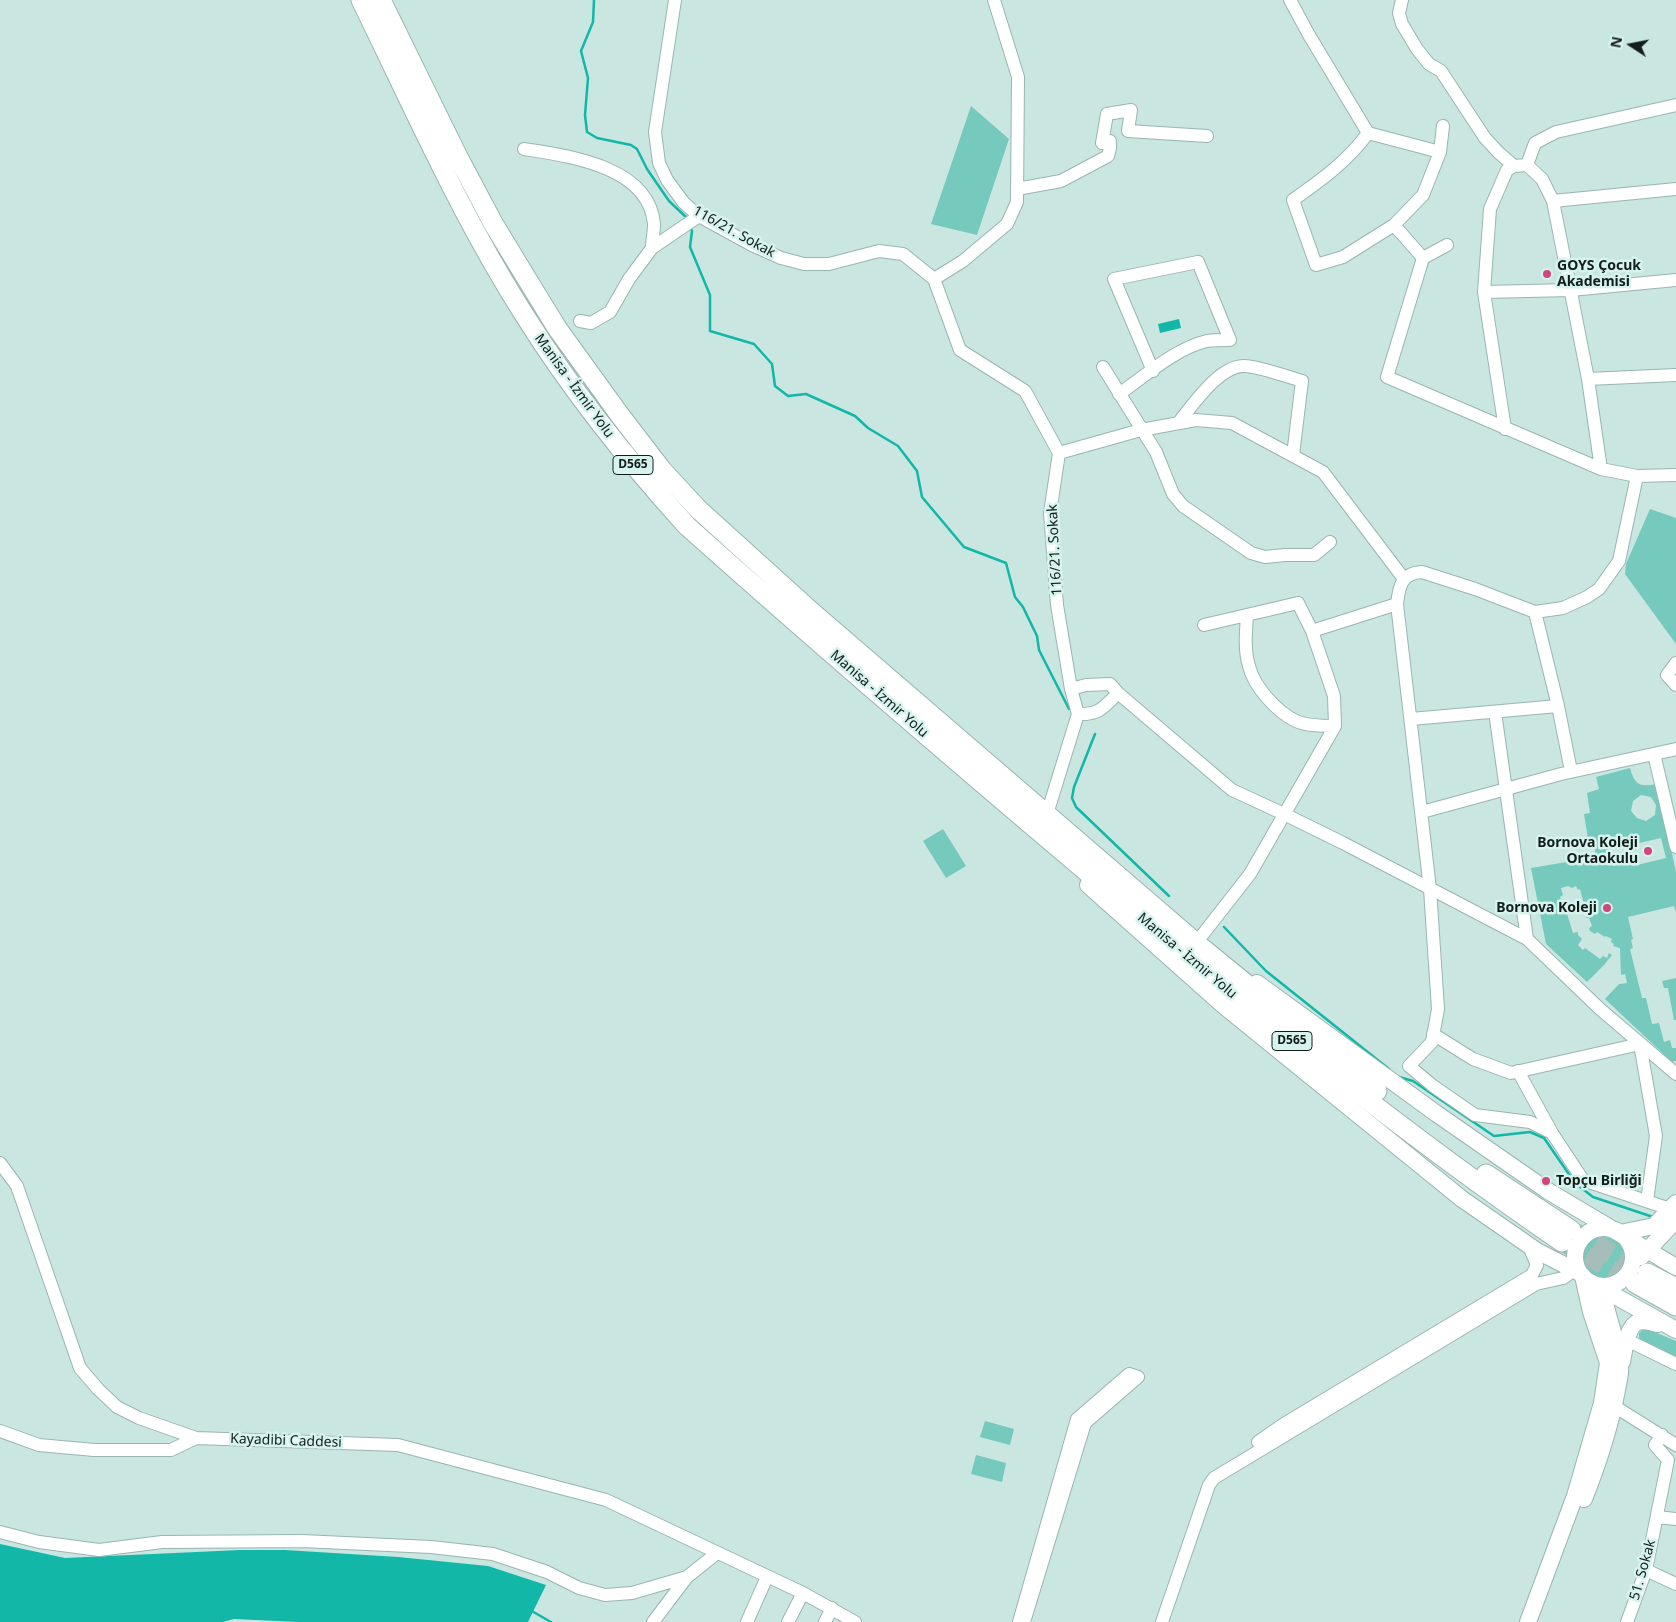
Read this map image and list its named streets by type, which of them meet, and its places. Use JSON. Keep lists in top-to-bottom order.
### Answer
{
  "streets": {
    "highway": ["Manisa - İzmir Yolu", "D565"],
    "street": ["116/21. Sokak", "Kayadibi Caddesi", "51. Sokak"]
  },
  "places": [
    "GOYS Çocuk Akademisi",
    "Bornova Koleji Ortaokulu",
    "Bornova Koleji",
    "Topçu Birliği"
  ],
  "north": "left"
}
